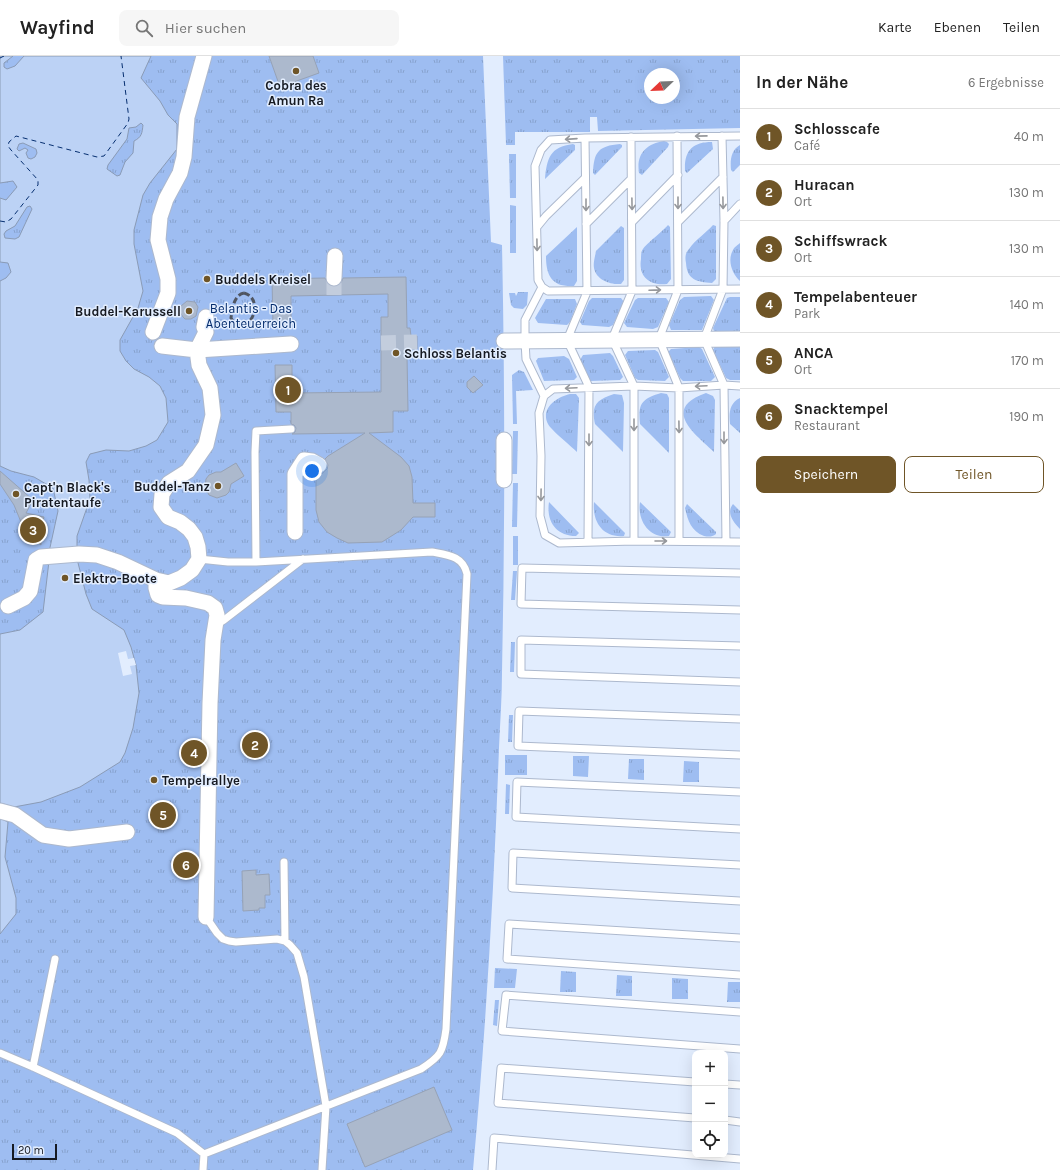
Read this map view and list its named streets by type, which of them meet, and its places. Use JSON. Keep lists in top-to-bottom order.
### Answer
{
  "parks": ["Belantis - Das Abenteuerreich"],
  "places": [
    "Cobra des Amun Ra",
    "Buddels Kreisel",
    "Buddel-Karussell",
    "Schloss Belantis",
    "Buddel-Tanz",
    "Capt'n Black's Piratentaufe",
    "Elektro-Boote",
    "Tempelrallye"
  ],
  "scale_bar": "20 m",
  "north": "bottom left",
  "page": {
    "header": "Wayfind",
    "search": "Hier suchen",
    "nav": ["Karte", "Ebenen", "Teilen"],
    "heading": ["In der Nähe", "6 Ergebnisse"],
    "list": [
      {
        "mark": "1",
        "name": "Schlosscafe",
        "note": "Café",
        "value": "40 m"
      },
      {
        "mark": "2",
        "name": "Huracan",
        "note": "Ort",
        "value": "130 m"
      },
      {
        "mark": "3",
        "name": "Schiffswrack",
        "note": "Ort",
        "value": "130 m"
      },
      {
        "mark": "4",
        "name": "Tempelabenteuer",
        "note": "Park",
        "value": "140 m"
      },
      {
        "mark": "5",
        "name": "ANCA",
        "note": "Ort",
        "value": "170 m"
      },
      {
        "mark": "6",
        "name": "Snacktempel",
        "note": "Restaurant",
        "value": "190 m"
      }
    ],
    "pins": [
      "1",
      "3",
      "2",
      "4",
      "5",
      "6"
    ],
    "buttons": ["Speichern", "Teilen"],
    "map_buttons": ["+", "−"],
    "scale": "20 m"
  }
}
